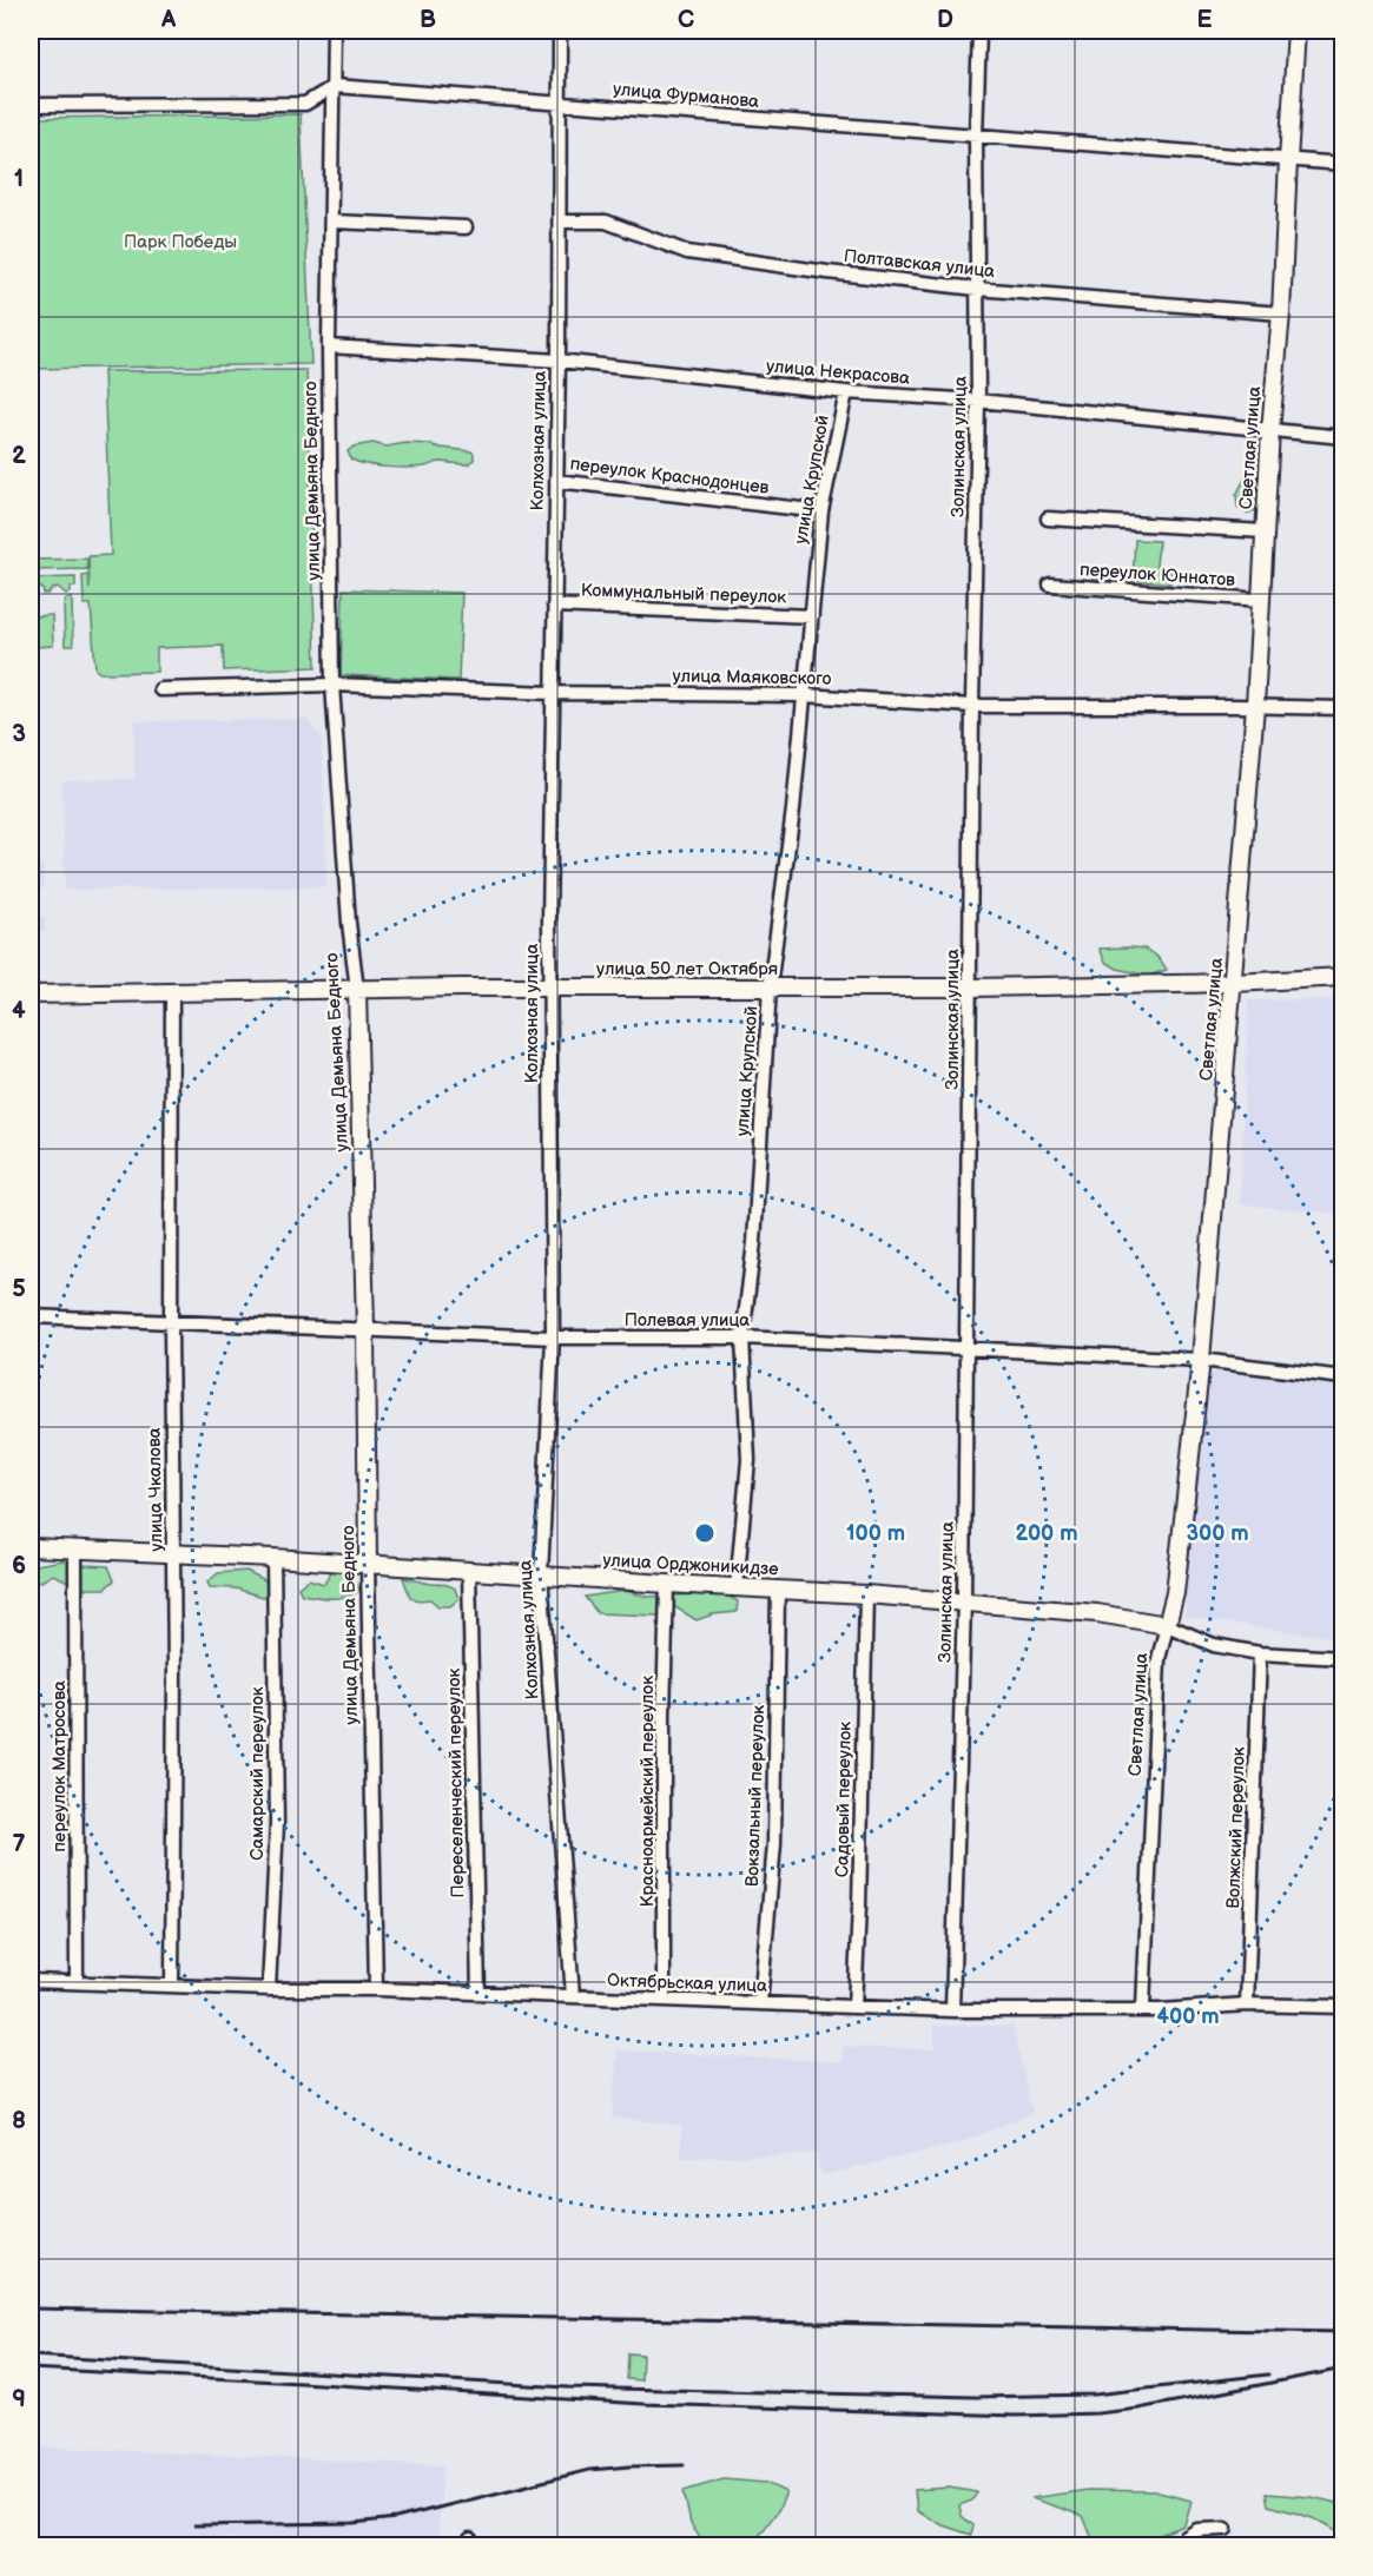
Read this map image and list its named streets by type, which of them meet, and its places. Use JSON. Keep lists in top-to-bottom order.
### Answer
{
  "streets": {
    "main road": [
      "Светлая улица",
      "улица Демьяна Бедного",
      "улица 50 лет Октября",
      "улица Орджоникидзе"
    ],
    "street": [
      "улица Фурманова",
      "Полтавская улица",
      "улица Некрасова",
      "Колхозная улица",
      "Золинская улица",
      "переулок Краснодонцев",
      "улица Крупской",
      "переулок Юннатов",
      "Коммунальный переулок",
      "улица Маяковского",
      "Полевая улица",
      "улица Чкалова",
      "переулок Матросова",
      "Самарский переулок",
      "Переселенческий переулок",
      "Красноармейский переулок",
      "Вокзальный переулок",
      "Садовый переулок",
      "Волжский переулок",
      "Октябрьская улица"
    ]
  },
  "crossings": [
    ["улица Фурманова", "Колхозная улица"],
    ["улица Фурманова", "Золинская улица"],
    ["улица Фурманова", "Светлая улица"],
    ["улица Фурманова", "улица Демьяна Бедного"],
    ["Полтавская улица", "Колхозная улица"],
    ["Полтавская улица", "Золинская улица"],
    ["Полтавская улица", "Светлая улица"],
    ["улица Некрасова", "Колхозная улица"],
    ["улица Некрасова", "Золинская улица"],
    ["улица Некрасова", "Светлая улица"],
    ["улица Некрасова", "улица Крупской"],
    ["улица Некрасова", "улица Демьяна Бедного"],
    ["Колхозная улица", "переулок Краснодонцев"],
    ["Колхозная улица", "Коммунальный переулок"],
    ["Колхозная улица", "улица Маяковского"],
    ["Колхозная улица", "улица 50 лет Октября"],
    ["Колхозная улица", "Полевая улица"],
    ["Колхозная улица", "улица Орджоникидзе"],
    ["Колхозная улица", "Октябрьская улица"],
    ["Золинская улица", "улица Маяковского"],
    ["Золинская улица", "улица 50 лет Октября"],
    ["Золинская улица", "Полевая улица"],
    ["Золинская улица", "улица Орджоникидзе"],
    ["Золинская улица", "Октябрьская улица"],
    ["Светлая улица", "переулок Юннатов"],
    ["Светлая улица", "улица Маяковского"],
    ["Светлая улица", "улица 50 лет Октября"],
    ["Светлая улица", "Полевая улица"],
    ["Светлая улица", "улица Орджоникидзе"],
    ["Светлая улица", "Октябрьская улица"],
    ["переулок Краснодонцев", "улица Крупской"],
    ["улица Крупской", "Коммунальный переулок"],
    ["улица Крупской", "улица Маяковского"],
    ["улица Крупской", "улица 50 лет Октября"],
    ["улица Крупской", "Полевая улица"],
    ["улица Крупской", "улица Орджоникидзе"],
    ["улица Демьяна Бедного", "улица Маяковского"],
    ["улица Демьяна Бедного", "улица 50 лет Октября"],
    ["улица Демьяна Бедного", "Полевая улица"],
    ["улица Демьяна Бедного", "улица Орджоникидзе"],
    ["улица Демьяна Бедного", "Октябрьская улица"],
    ["улица 50 лет Октября", "улица Чкалова"],
    ["Полевая улица", "улица Чкалова"],
    ["улица Чкалова", "улица Орджоникидзе"],
    ["улица Чкалова", "Октябрьская улица"],
    ["улица Орджоникидзе", "переулок Матросова"],
    ["улица Орджоникидзе", "Самарский переулок"],
    ["улица Орджоникидзе", "Переселенческий переулок"],
    ["улица Орджоникидзе", "Красноармейский переулок"],
    ["улица Орджоникидзе", "Вокзальный переулок"],
    ["улица Орджоникидзе", "Садовый переулок"],
    ["улица Орджоникидзе", "Волжский переулок"],
    ["переулок Матросова", "Октябрьская улица"],
    ["Самарский переулок", "Октябрьская улица"],
    ["Переселенческий переулок", "Октябрьская улица"],
    ["Красноармейский переулок", "Октябрьская улица"],
    ["Вокзальный переулок", "Октябрьская улица"],
    ["Садовый переулок", "Октябрьская улица"],
    ["Волжский переулок", "Октябрьская улица"]
  ],
  "parks": ["Парк Победы"],
  "grid": {
    "columns": [
      "A",
      "B",
      "C",
      "D",
      "E"
    ],
    "rows": [
      "1",
      "2",
      "3",
      "4",
      "5",
      "6",
      "7",
      "8",
      "9"
    ]
  },
  "rings": [
    "100 m",
    "200 m",
    "300 m",
    "400 m"
  ]
}
